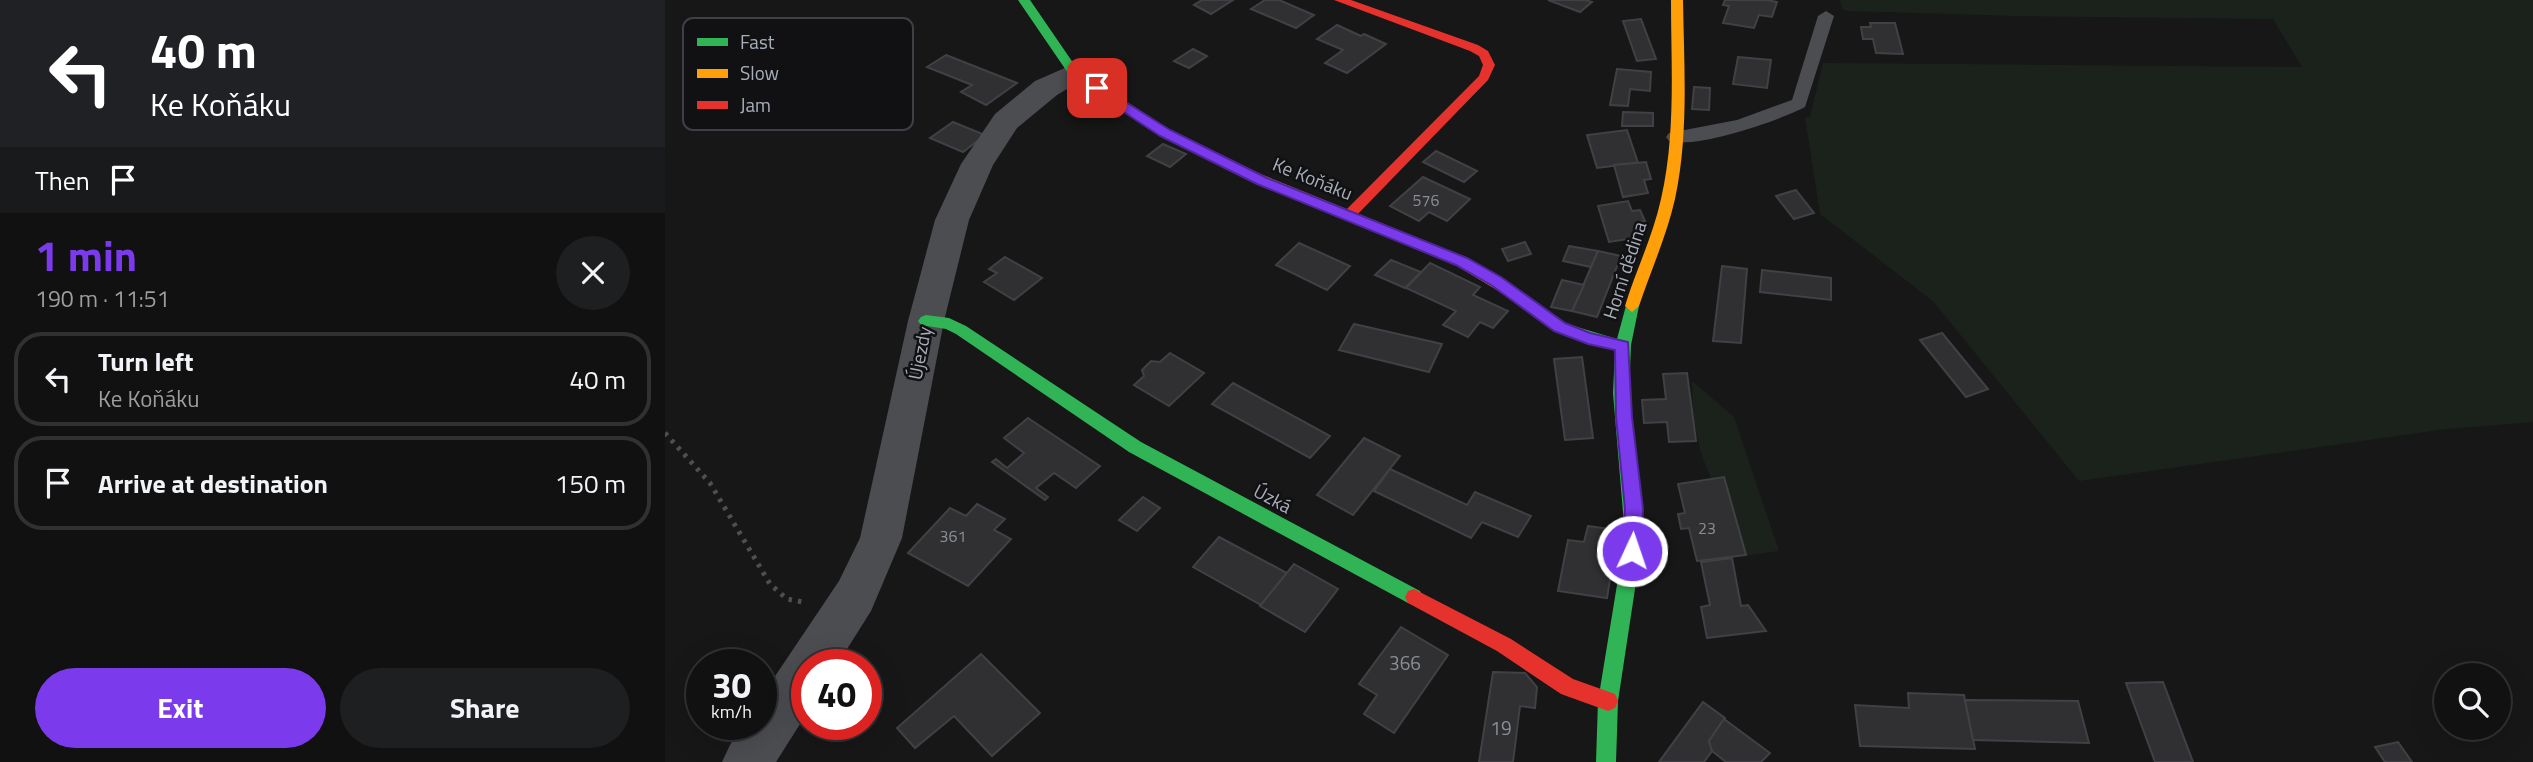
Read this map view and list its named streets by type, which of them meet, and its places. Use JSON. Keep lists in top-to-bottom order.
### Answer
{
  "streets": {
    "street": [
      "Ke Koňáku",
      "Horní dědina",
      "Újezdy",
      "Úzká"
    ]
  },
  "crossings": [
    ["Ke Koňáku", "Horní dědina"],
    ["Ke Koňáku", "Újezdy"],
    ["Horní dědina", "Úzká"],
    ["Újezdy", "Úzká"]
  ],
  "house_numbers": [
    "576",
    "23",
    "361",
    "366",
    "19"
  ],
  "legend": ["Fast", "Slow", "Jam"],
  "page": {
    "turn": ["40 m", "Ke Koňáku"],
    "then": "Then",
    "heading": ["1 min", "190 m · 11:51"],
    "list": [
      {
        "name": "Turn left",
        "note": "Ke Koňáku",
        "value": "40 m"
      },
      {
        "name": "Arrive at destination",
        "value": "150 m"
      }
    ],
    "speed": "30 km/h",
    "limit": "40",
    "buttons": ["Exit", "Share"]
  }
}
